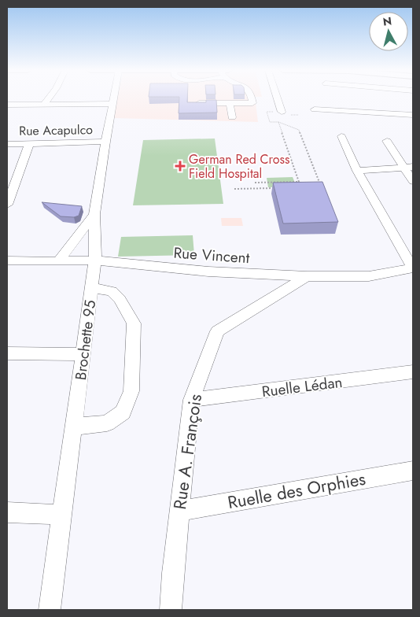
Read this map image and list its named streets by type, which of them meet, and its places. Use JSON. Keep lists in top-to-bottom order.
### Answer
{
  "streets": {
    "street": [
      "Rue Acapulco",
      "Rue Vincent",
      "Brochette 95",
      "Ruelle Lédan",
      "Rue A. François",
      "Ruelle des Orphies"
    ]
  },
  "crossings": [
    ["Rue Acapulco", "Brochette 95"],
    ["Rue Vincent", "Brochette 95"],
    ["Rue Vincent", "Rue A. François"],
    ["Ruelle Lédan", "Rue A. François"],
    ["Rue A. François", "Ruelle des Orphies"]
  ],
  "places": {
    "health": ["German Red Cross Field Hospital"]
  },
  "north": "top"
}
